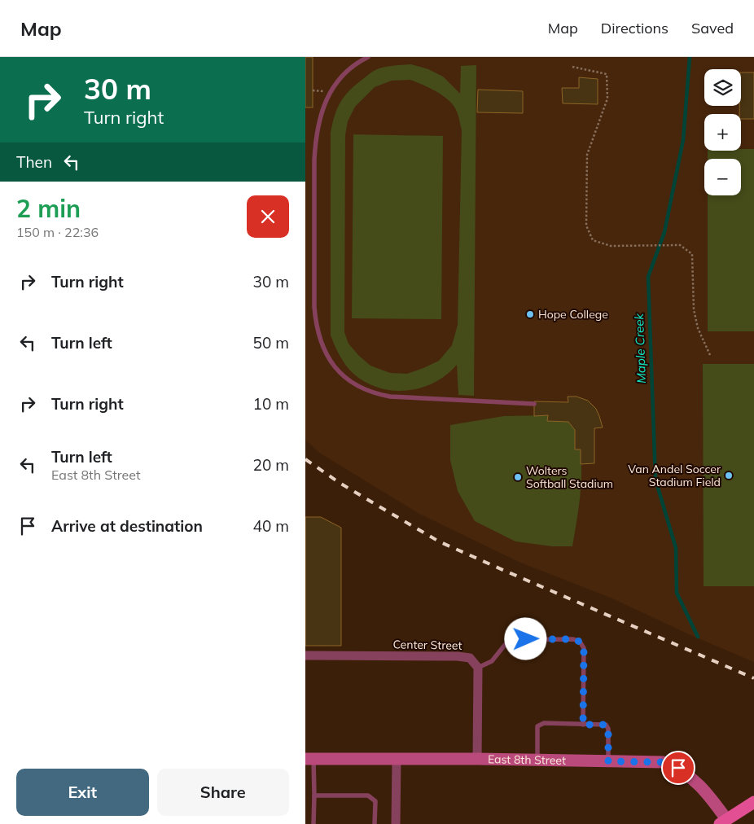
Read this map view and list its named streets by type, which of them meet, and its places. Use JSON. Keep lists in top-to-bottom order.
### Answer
{
  "streets": {
    "main road": ["East 8th Street"],
    "street": ["Center Street"]
  },
  "water": ["Maple Creek"],
  "places": ["Hope College", "Van Andel Soccer Stadium Field", "Wolters Softball Stadium"],
  "page": {
    "header": "Map",
    "nav": ["Map", "Directions", "Saved"],
    "turn": ["30 m", "Turn right"],
    "map_buttons": ["+", "−"],
    "then": "Then",
    "heading": ["2 min", "150 m · 22:36"],
    "list": [
      {
        "name": "Turn right",
        "value": "30 m"
      },
      {
        "name": "Turn left",
        "value": "50 m"
      },
      {
        "name": "Turn right",
        "value": "10 m"
      },
      {
        "name": "Turn left",
        "note": "East 8th Street",
        "value": "20 m"
      },
      {
        "name": "Arrive at destination",
        "value": "40 m"
      }
    ],
    "buttons": ["Exit", "Share"]
  }
}
